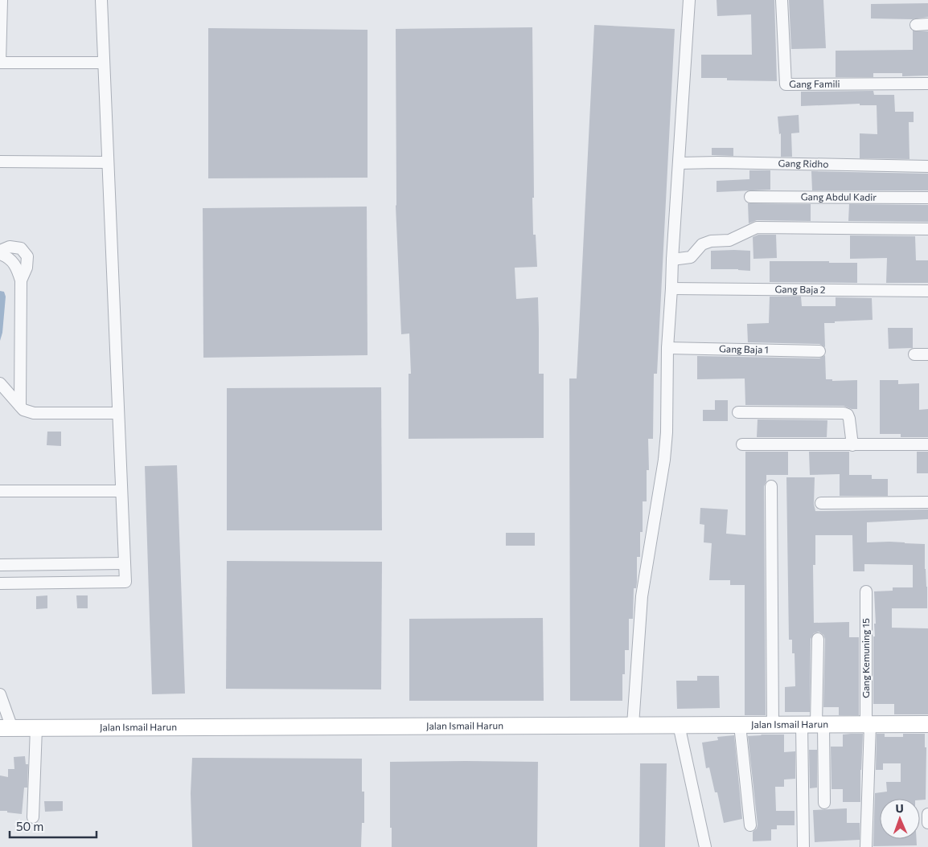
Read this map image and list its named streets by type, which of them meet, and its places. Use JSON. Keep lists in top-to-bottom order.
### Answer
{
  "streets": {
    "street": [
      "Gang Famili",
      "Gang Ridho",
      "Gang Abdul Kadir",
      "Gang Baja 2",
      "Gang Baja 1",
      "Gang Kemuning 15",
      "Jalan Ismail Harun"
    ]
  },
  "crossings": [
    ["Gang Kemuning 15", "Jalan Ismail Harun"]
  ],
  "scale_bar": "50 m",
  "north": "top"
}
